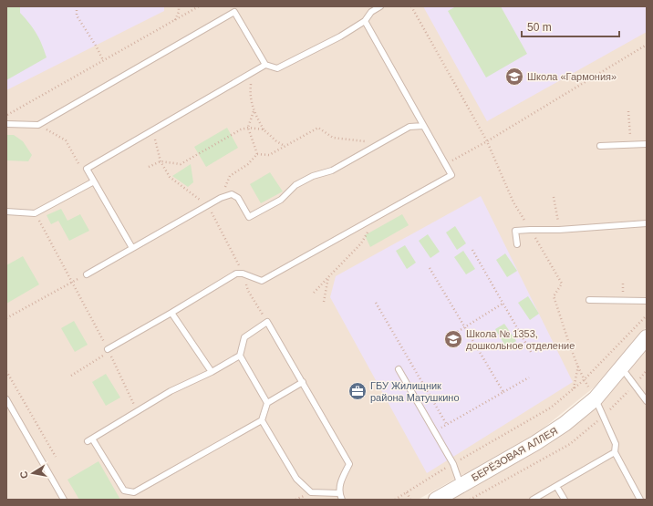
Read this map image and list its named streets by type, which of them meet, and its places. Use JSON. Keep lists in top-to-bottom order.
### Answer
{
  "streets": {
    "street": ["БЕРЁЗОВАЯ АЛЛЕЯ"]
  },
  "places": {
    "school or university": ["Школа «Гармония»", "Школа № 1353, дошкольное отделение"],
    "office": ["ГБУ Жилищник района Матушкино"]
  },
  "scale_bar": "50 m",
  "north": "left"
}
